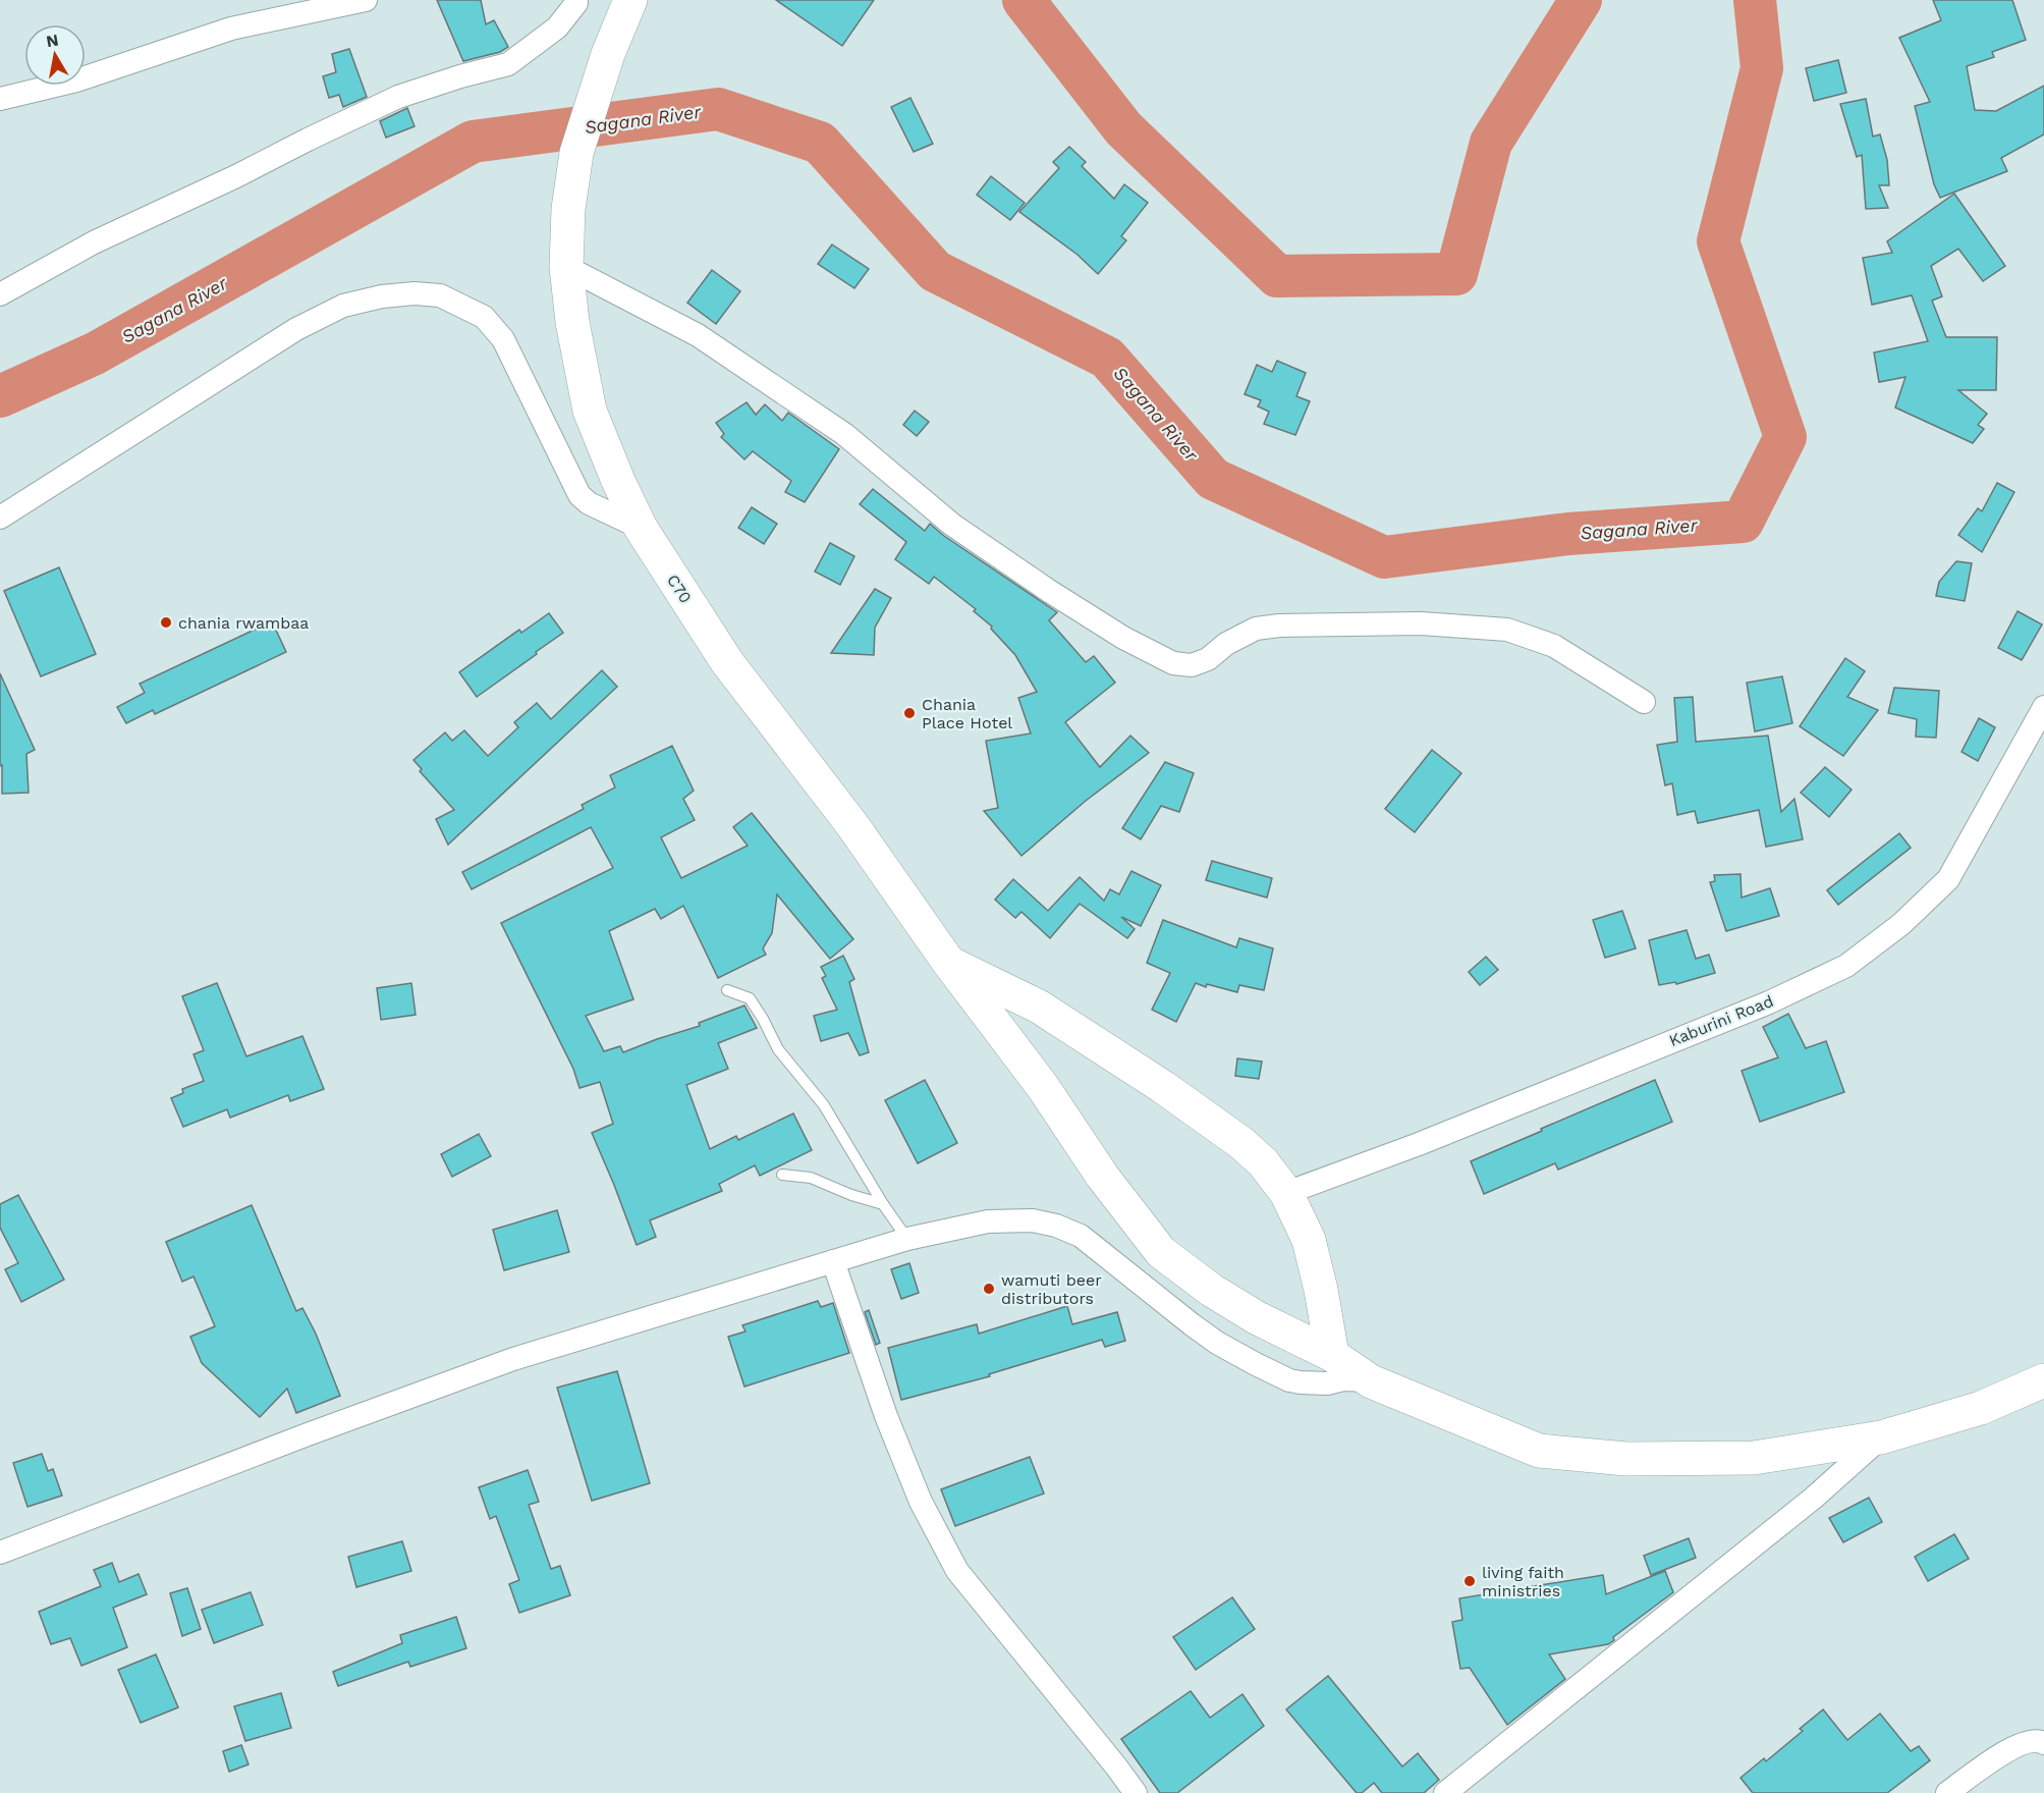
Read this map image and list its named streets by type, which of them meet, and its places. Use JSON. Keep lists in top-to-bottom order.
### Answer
{
  "streets": {
    "highway": ["C70"],
    "street": ["Kaburini Road"]
  },
  "water": ["Sagana River"],
  "places": [
    "chania rwambaa",
    "Chania Place Hotel",
    "wamuti beer distributors",
    "living faith ministries"
  ],
  "north": "top"
}
